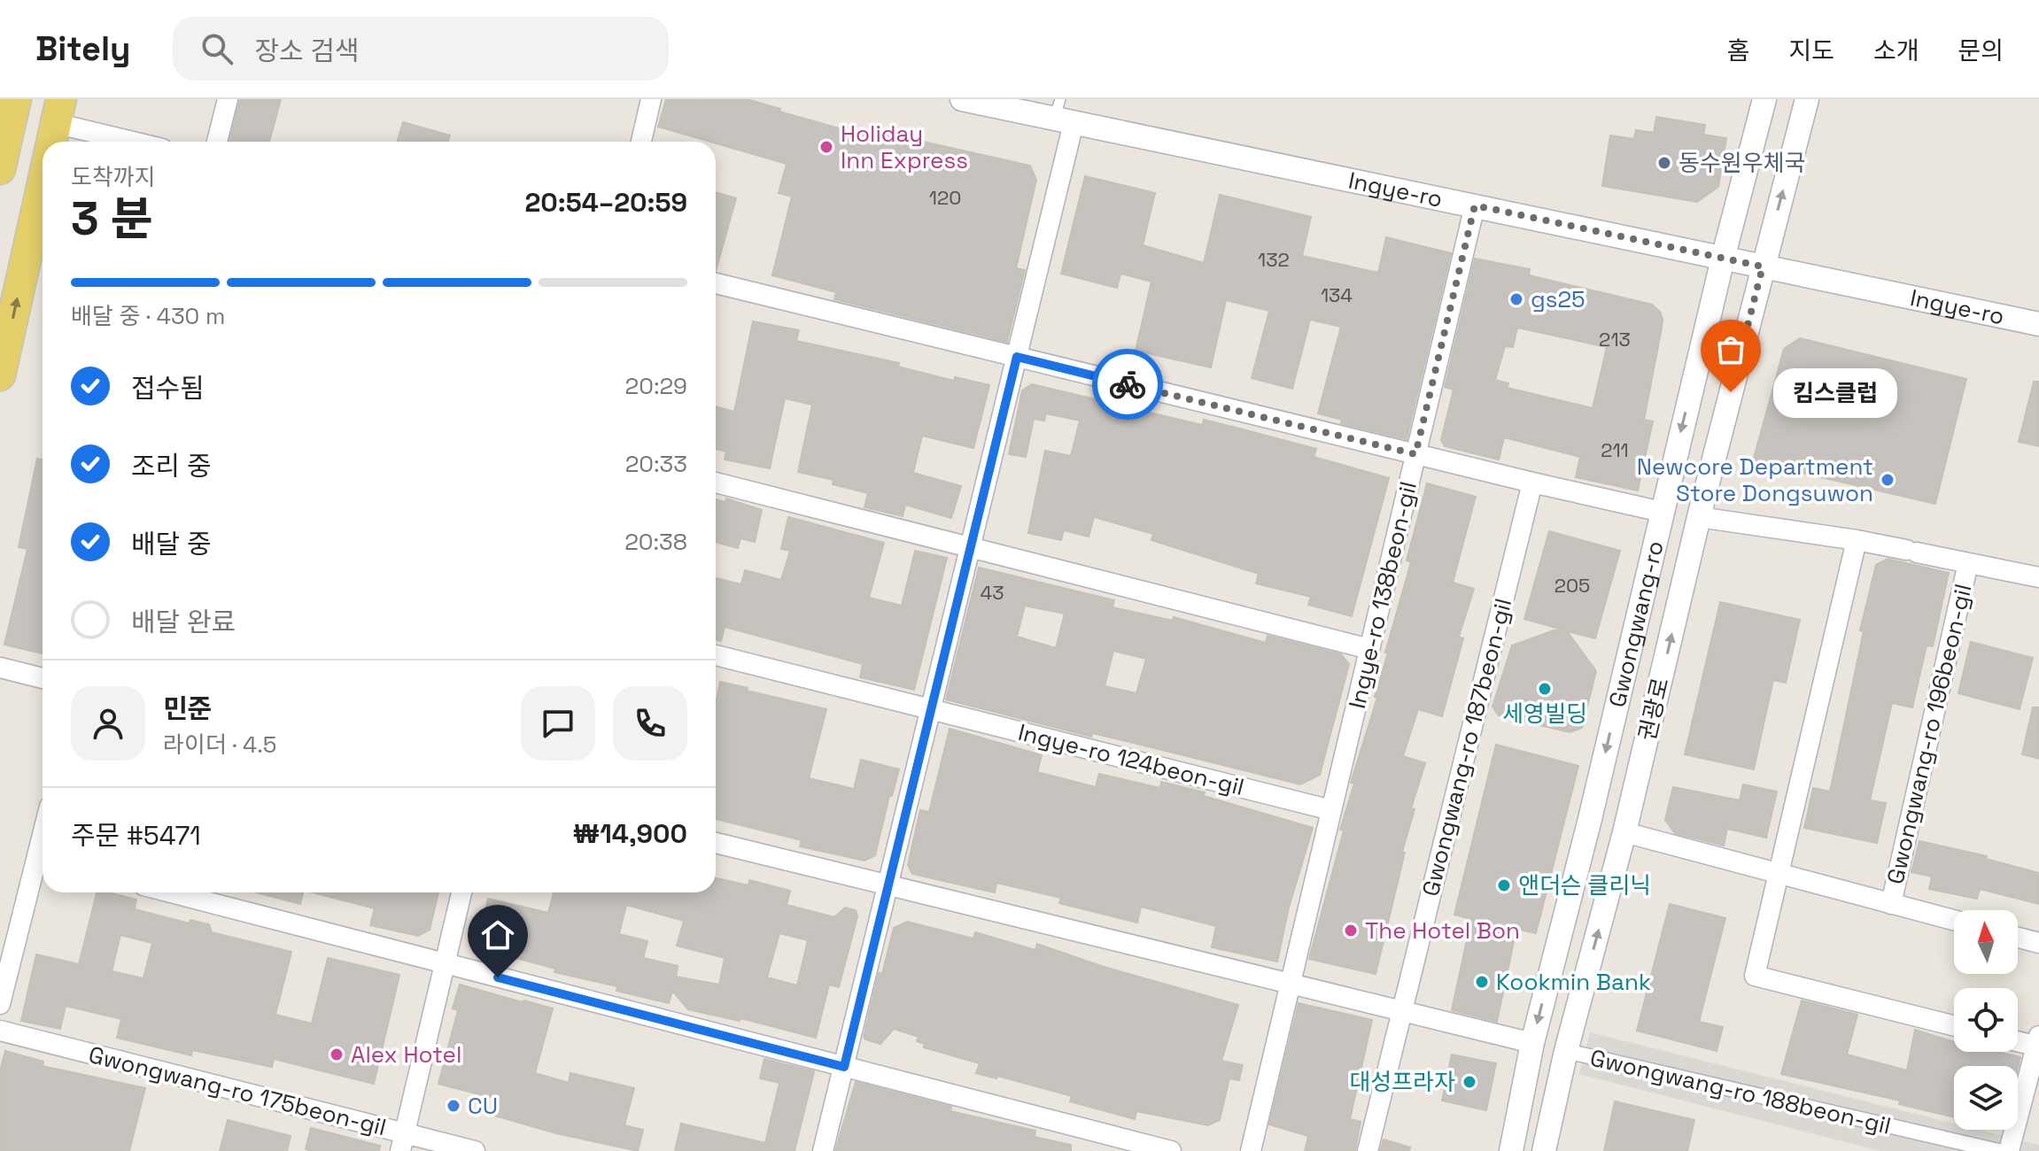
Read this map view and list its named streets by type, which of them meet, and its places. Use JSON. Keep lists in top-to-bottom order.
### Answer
{
  "streets": {
    "street": [
      "Ingye-ro",
      "Ingye-ro 138beon-gil",
      "Gwongwang-ro",
      "권광로",
      "Gwongwang-ro 196beon-gil",
      "Gwongwang-ro 187beon-gil",
      "Ingye-ro 124beon-gil",
      "Gwongwang-ro 175beon-gil",
      "Gwongwang-ro 188beon-gil"
    ]
  },
  "crossings": [
    ["Ingye-ro", "Ingye-ro 138beon-gil"],
    ["Ingye-ro", "Gwongwang-ro"],
    ["Ingye-ro", "권광로"],
    ["Ingye-ro 138beon-gil", "Ingye-ro 124beon-gil"],
    ["권광로", "Gwongwang-ro 196beon-gil"],
    ["권광로", "Gwongwang-ro 188beon-gil"]
  ],
  "places": [
    "Holiday Inn Express",
    "동수원우체국",
    "gs25",
    "킴스클럽",
    "Newcore Department Store Dongsuwon",
    "세영빌딩",
    "앤더슨 클리닉",
    "The Hotel Bon",
    "Kookmin Bank",
    "Alex Hotel",
    "대성프라자",
    "CU"
  ],
  "house_numbers": [
    "120",
    "132",
    "134",
    "213",
    "211",
    "205",
    "43"
  ],
  "north": "top",
  "page": {
    "header": "Bitely",
    "search": "장소 검색",
    "nav": [
      "홈",
      "지도",
      "소개",
      "문의"
    ],
    "heading": ["3 분", "도착까지", "20:54–20:59"],
    "panel": [
      "민준",
      "라이더 · 4.5",
      "주문 #5471",
      "₩14,900"
    ],
    "bar": "배달 중 · 430 m",
    "list": [
      ["접수됨", "20:29"],
      ["조리 중", "20:33"],
      ["배달 중", "20:38"],
      "배달 완료"
    ],
    "bubble": "킴스클럽"
  }
}
